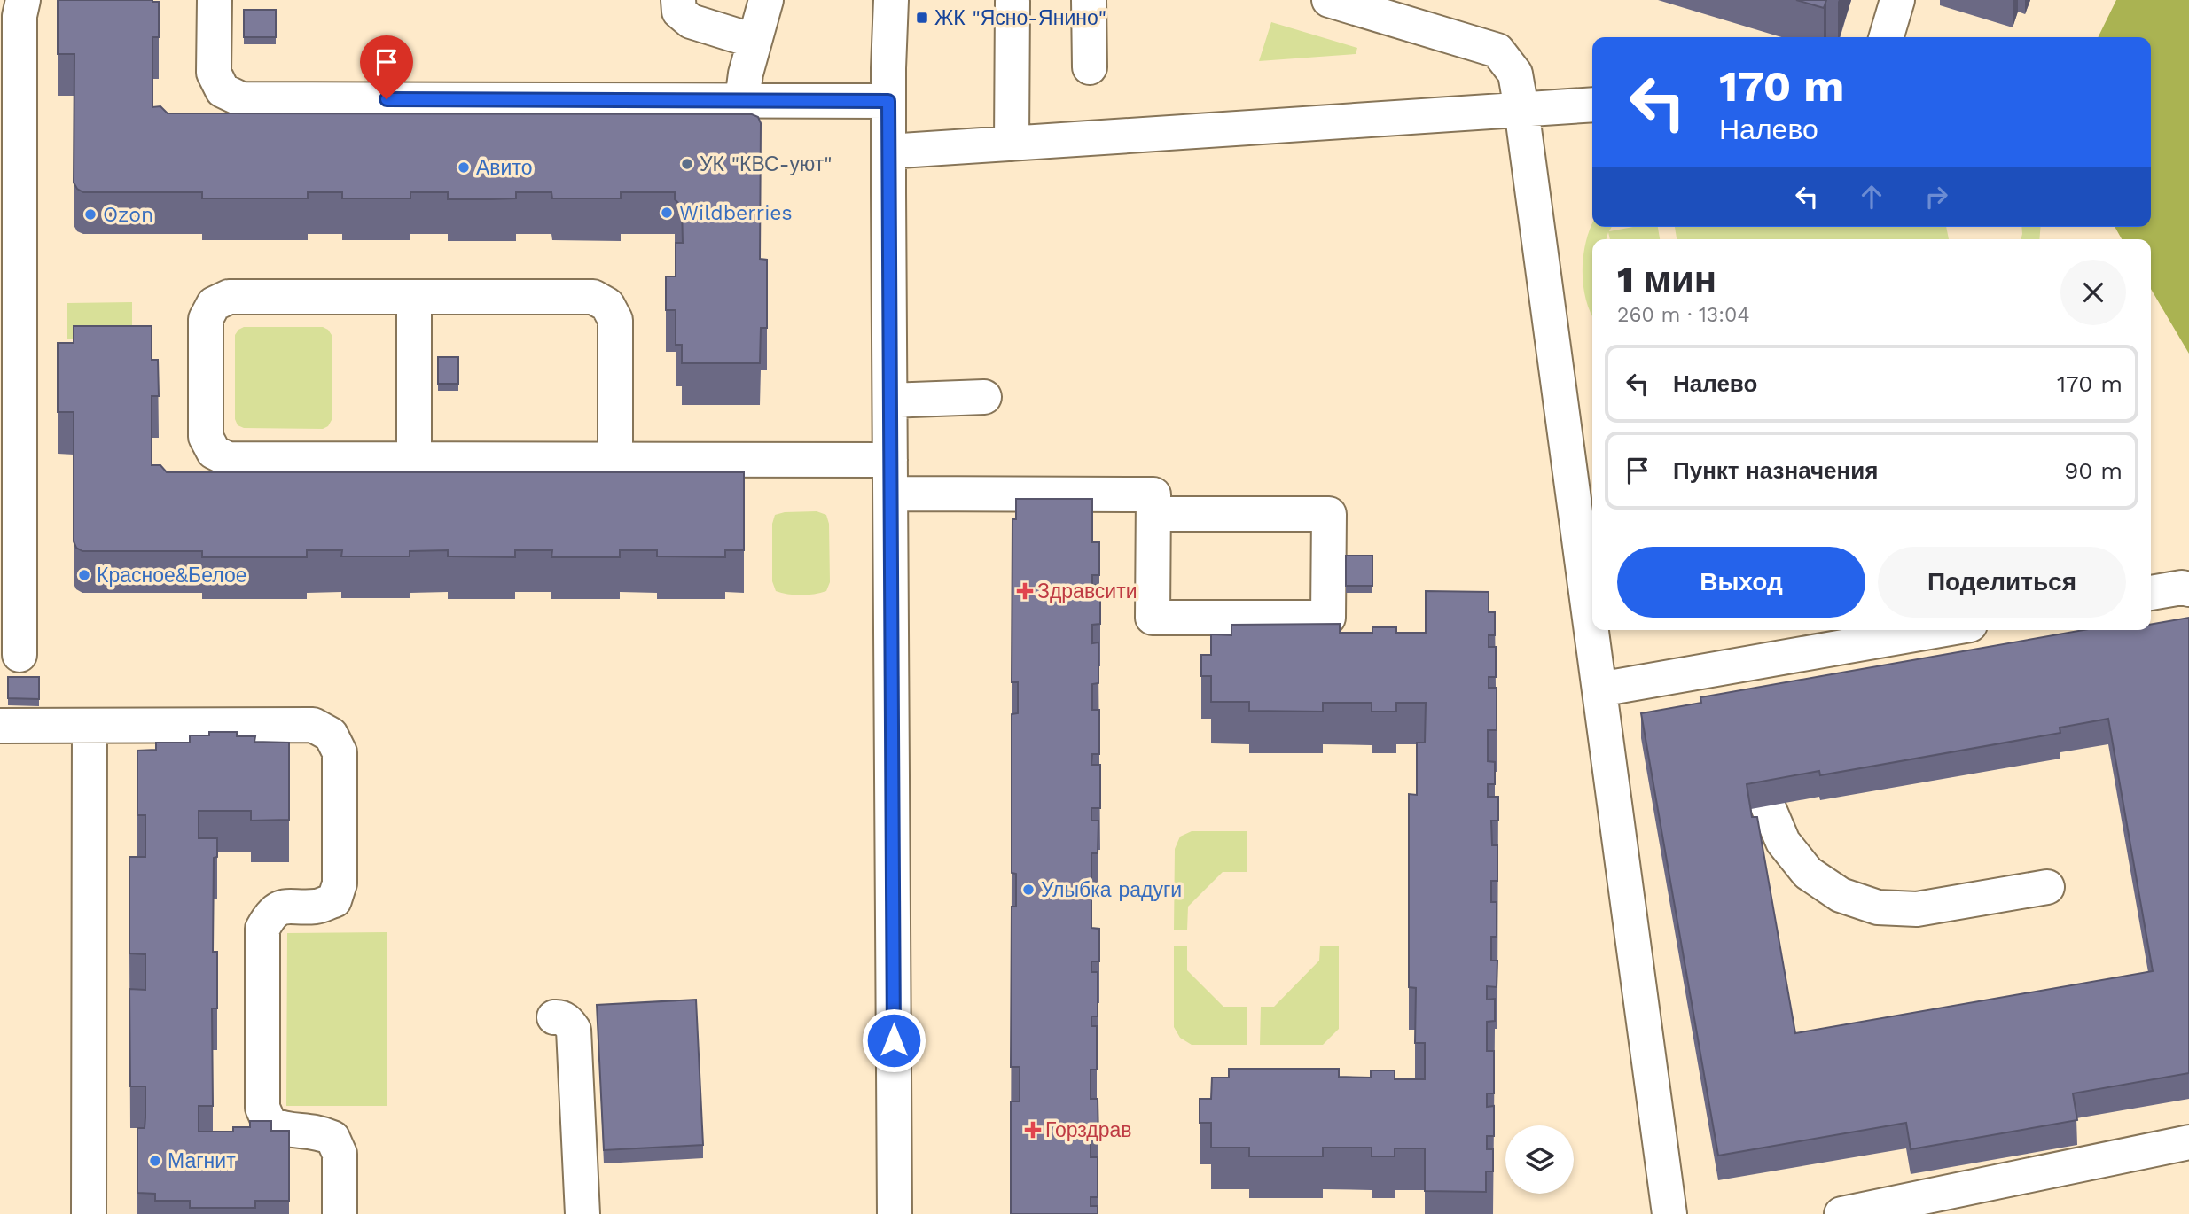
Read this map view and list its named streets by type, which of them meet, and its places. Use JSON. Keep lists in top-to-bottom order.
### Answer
{
  "places": {
    "transit": ["ЖК \"Ясно-Янино\""],
    "other": [
      "УК \"КВС-уют\"",
      "Авито",
      "Wildberries",
      "Ozon",
      "Красное&Белое",
      "Улыбка радуги",
      "Магнит"
    ],
    "health": ["Здравсити", "Горздрав"]
  },
  "page": {
    "turn": ["170 m", "Налево"],
    "heading": ["1 мин", "260 m · 13:04"],
    "list": [
      {
        "name": "Налево",
        "value": "170 m"
      },
      {
        "name": "Пункт назначения",
        "value": "90 m"
      }
    ],
    "buttons": ["Выход", "Поделиться"]
  }
}
